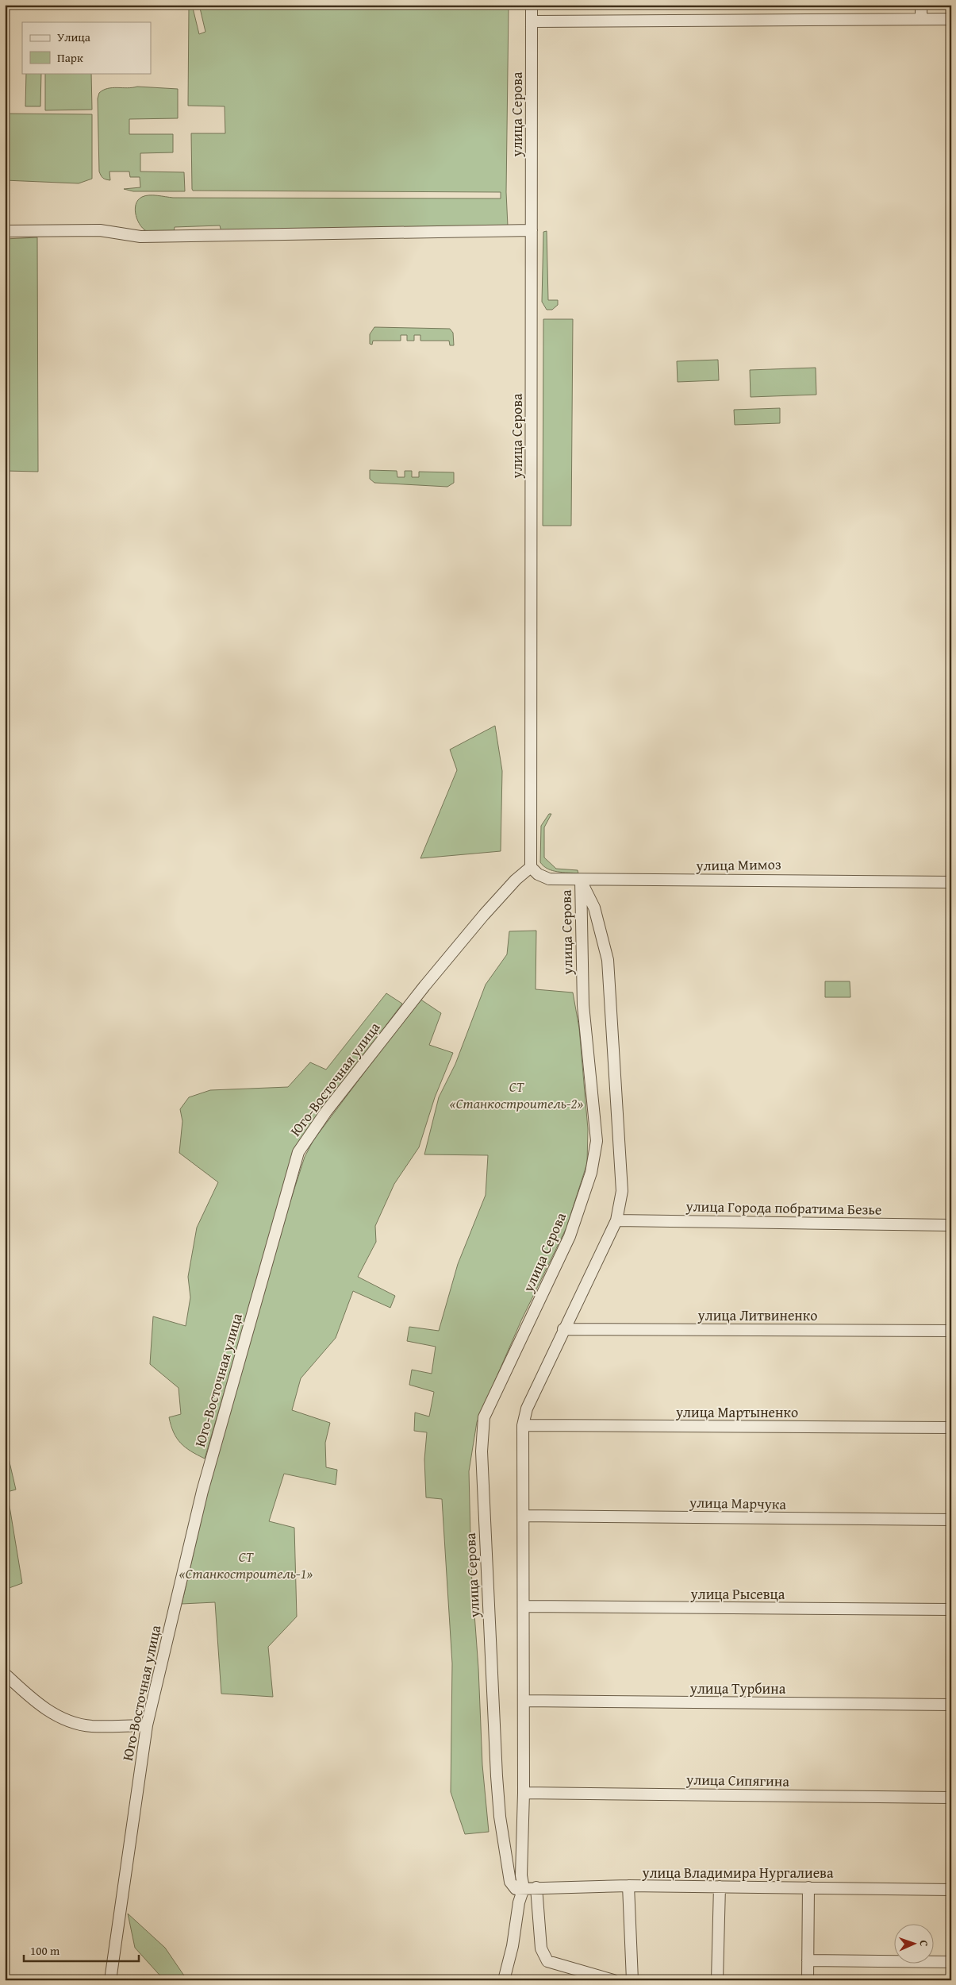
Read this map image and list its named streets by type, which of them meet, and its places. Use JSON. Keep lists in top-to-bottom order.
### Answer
{
  "streets": {
    "street": [
      "улица Серова",
      "улица Мимоз",
      "Юго-Восточная улица",
      "улица Города побратима Безье",
      "улица Литвиненко",
      "улица Мартыненко",
      "улица Марчука",
      "улица Рысевца",
      "улица Турбина",
      "улица Сипягина",
      "улица Владимира Нургалиева"
    ]
  },
  "crossings": [
    ["улица Серова", "улица Мимоз"],
    ["улица Серова", "Юго-Восточная улица"],
    ["улица Серова", "улица Города побратима Безье"],
    ["улица Серова", "улица Литвиненко"],
    ["улица Серова", "улица Мартыненко"],
    ["улица Серова", "улица Марчука"],
    ["улица Серова", "улица Рысевца"],
    ["улица Серова", "улица Турбина"],
    ["улица Серова", "улица Сипягина"],
    ["улица Серова", "улица Владимира Нургалиева"],
    ["улица Мимоз", "Юго-Восточная улица"]
  ],
  "parks": ["СТ «Станкостроитель-2»", "СТ «Станкостроитель-1»"],
  "legend": ["Улица", "Парк"],
  "scale_bar": "100 m",
  "north": "right"
}
